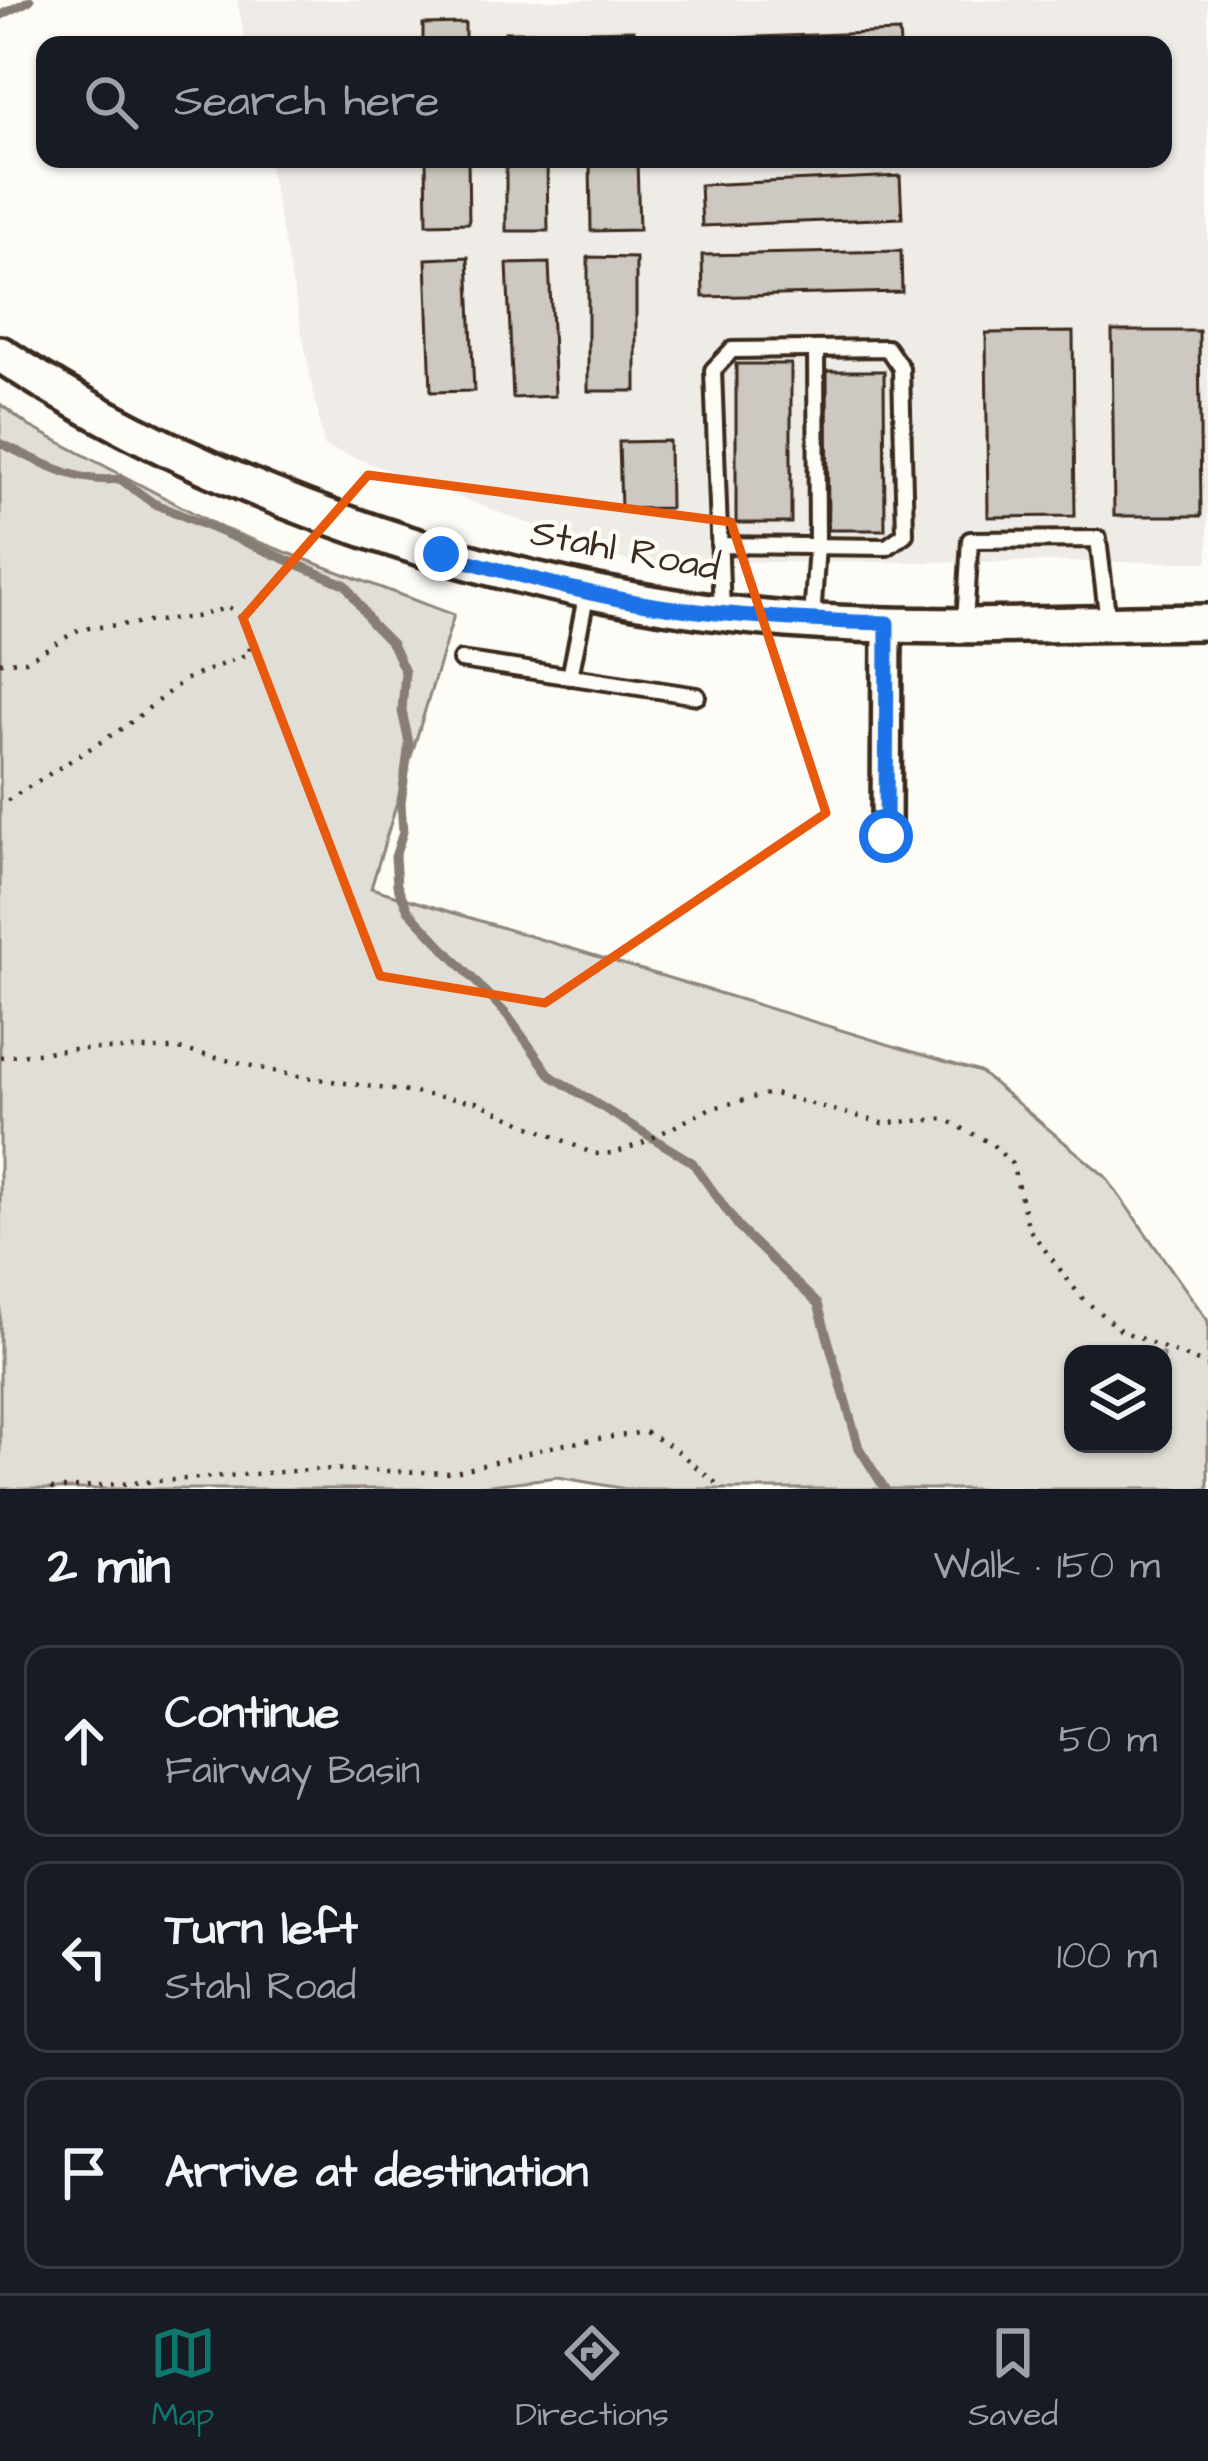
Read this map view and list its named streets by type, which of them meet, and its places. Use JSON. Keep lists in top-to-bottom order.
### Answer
{
  "streets": {
    "street": ["Stahl Road"]
  },
  "page": {
    "search": "Search here",
    "heading": ["2 min", "Walk · 150 m"],
    "list": [
      ["Continue", "Fairway Basin", "50 m"],
      ["Turn left", "Stahl Road", "100 m"],
      "Arrive at destination"
    ],
    "nav": ["Map", "Directions", "Saved"]
  }
}
